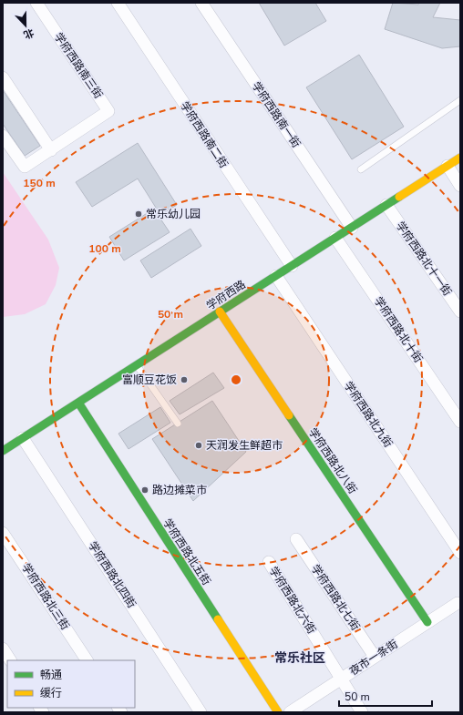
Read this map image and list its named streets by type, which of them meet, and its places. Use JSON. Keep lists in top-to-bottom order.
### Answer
{
  "streets": {
    "street": [
      "学府西路南三街",
      "学府西路南一街",
      "学府西路南二街",
      "学府西路北十一街",
      "学府西路",
      "学府西路北十街",
      "学府西路北九街",
      "学府西路北八街",
      "学府西路北五街",
      "学府西路北四街",
      "学府西路北三街",
      "学府西路北七街",
      "学府西路北六街",
      "夜市一条街"
    ]
  },
  "crossings": [
    ["学府西路南一街", "学府西路"],
    ["学府西路南二街", "学府西路"],
    ["学府西路北十一街", "学府西路"],
    ["学府西路", "学府西路北十街"],
    ["学府西路", "学府西路北九街"],
    ["学府西路", "学府西路北八街"],
    ["学府西路", "学府西路北五街"],
    ["学府西路", "学府西路北四街"],
    ["学府西路北八街", "夜市一条街"],
    ["学府西路北七街", "夜市一条街"],
    ["学府西路北六街", "夜市一条街"]
  ],
  "districts": ["常乐社区"],
  "places": [
    "常乐幼儿园",
    "富顺豆花饭",
    "天润发生鲜超市",
    "路边摊菜市"
  ],
  "legend": ["畅通", "缓行"],
  "scale_bar": "50 m",
  "north": "bottom",
  "rings": ["150 m", "100 m", "50 m"]
}
